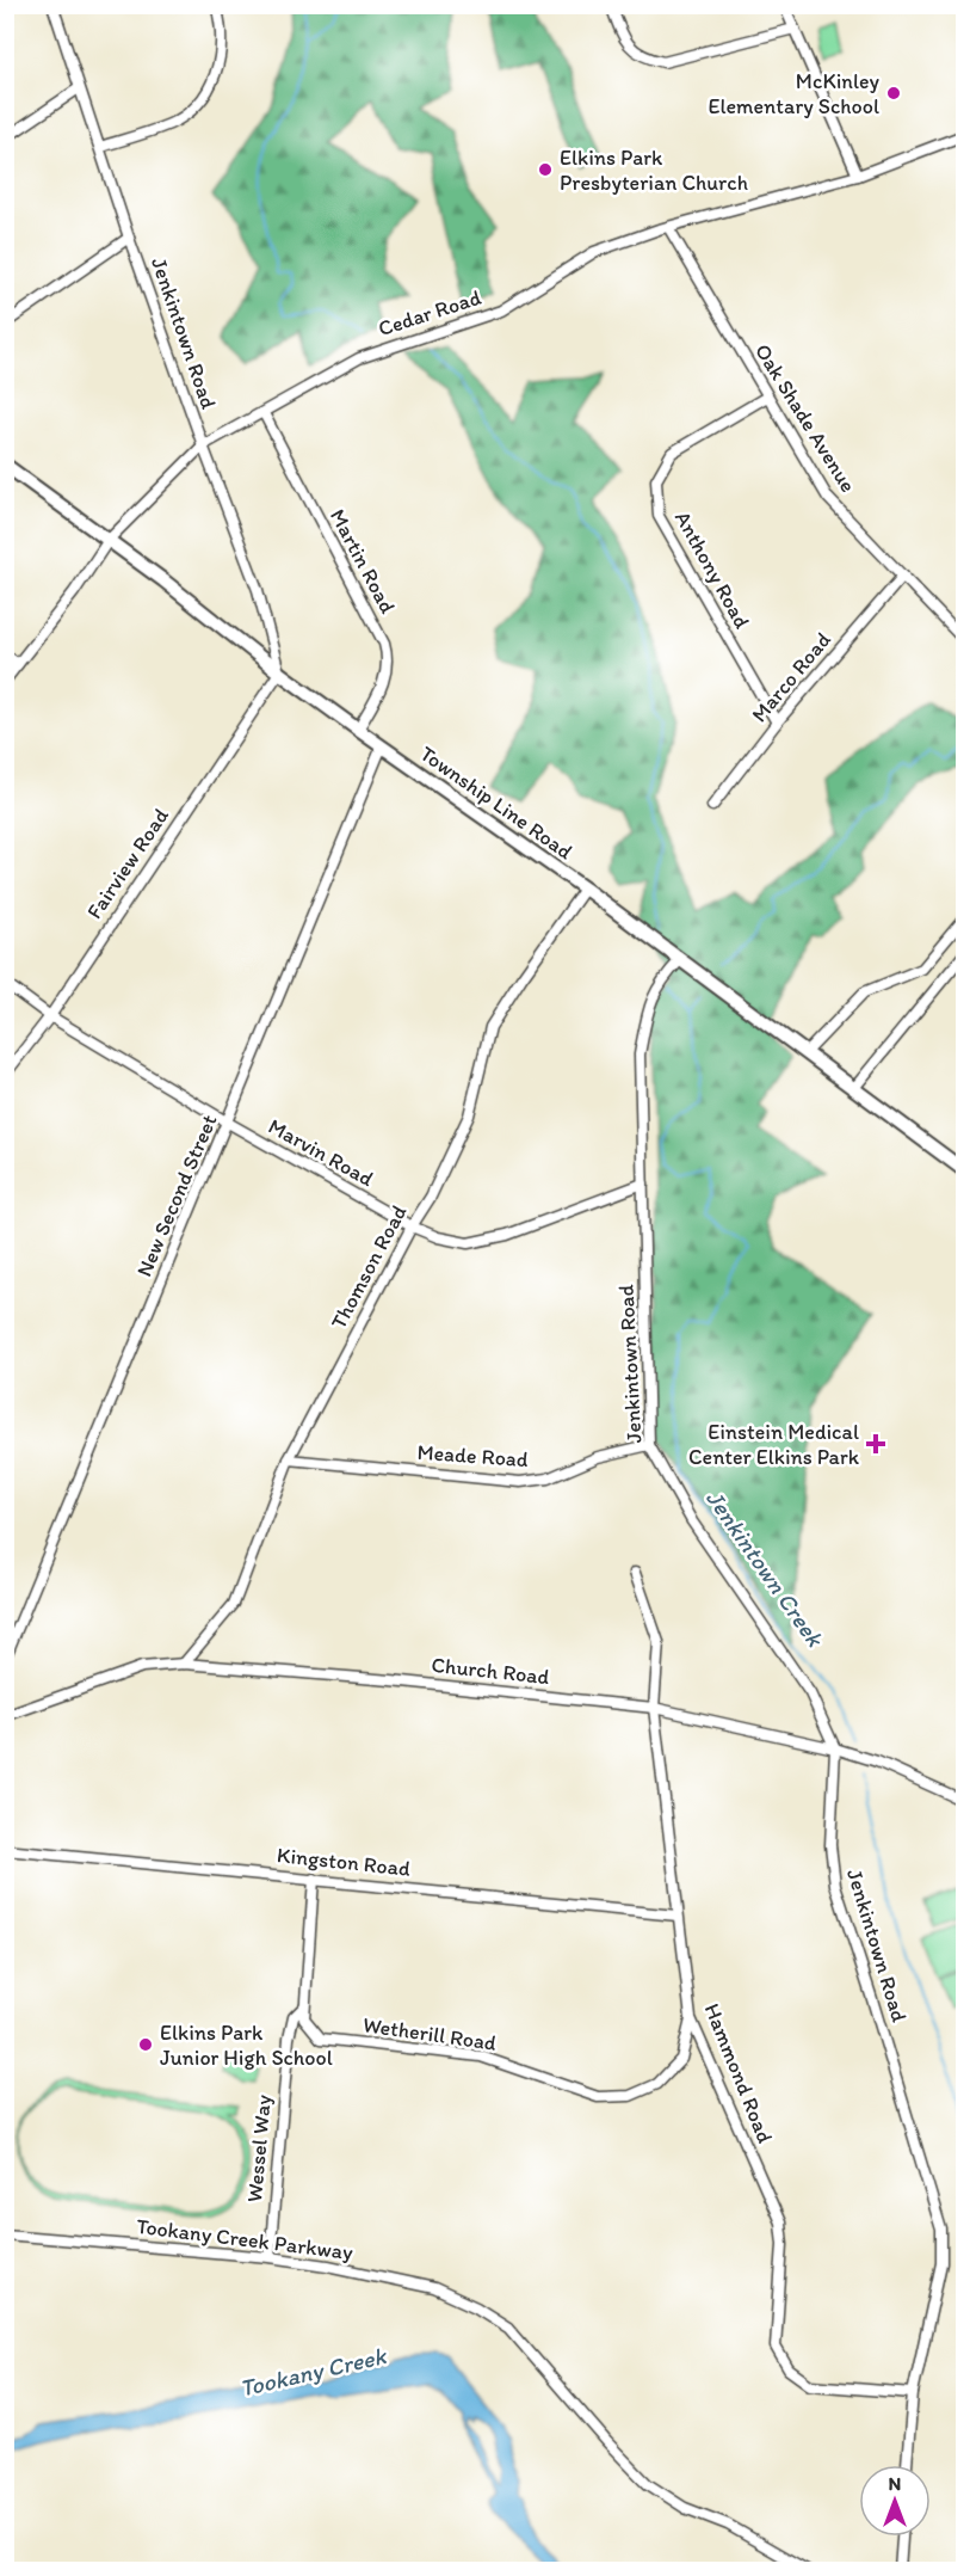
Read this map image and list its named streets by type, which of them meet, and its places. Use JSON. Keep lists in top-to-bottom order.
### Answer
{
  "streets": {
    "main road": ["Township Line Road"],
    "street": [
      "Cedar Road",
      "Jenkintown Road",
      "Oak Shade Avenue",
      "Martin Road",
      "Anthony Road",
      "Marco Road",
      "Fairview Road",
      "Marvin Road",
      "New Second Street",
      "Thomson Road",
      "Meade Road",
      "Church Road",
      "Kingston Road",
      "Wetherill Road",
      "Hammond Road",
      "Wessel Way",
      "Tookany Creek Parkway"
    ]
  },
  "crossings": [
    ["Cedar Road", "Jenkintown Road"],
    ["Cedar Road", "Oak Shade Avenue"],
    ["Cedar Road", "Martin Road"],
    ["Cedar Road", "Township Line Road"],
    ["Jenkintown Road", "Township Line Road"],
    ["Jenkintown Road", "Fairview Road"],
    ["Jenkintown Road", "Marvin Road"],
    ["Jenkintown Road", "Meade Road"],
    ["Jenkintown Road", "Church Road"],
    ["Jenkintown Road", "Hammond Road"],
    ["Oak Shade Avenue", "Anthony Road"],
    ["Oak Shade Avenue", "Marco Road"],
    ["Martin Road", "Township Line Road"],
    ["Anthony Road", "Marco Road"],
    ["Township Line Road", "Fairview Road"],
    ["Township Line Road", "New Second Street"],
    ["Township Line Road", "Thomson Road"],
    ["Fairview Road", "Marvin Road"],
    ["Marvin Road", "New Second Street"],
    ["Marvin Road", "Thomson Road"],
    ["Thomson Road", "Meade Road"],
    ["Thomson Road", "Church Road"],
    ["Church Road", "Hammond Road"],
    ["Kingston Road", "Hammond Road"],
    ["Wetherill Road", "Hammond Road"],
    ["Wetherill Road", "Wessel Way"],
    ["Wessel Way", "Tookany Creek Parkway"]
  ],
  "water": ["Jenkintown Creek", "Tookany Creek"],
  "places": {
    "other": ["McKinley Elementary School", "Elkins Park Presbyterian Church", "Elkins Park Junior High School"],
    "health": ["Einstein Medical Center Elkins Park"]
  },
  "north": "top"
}
